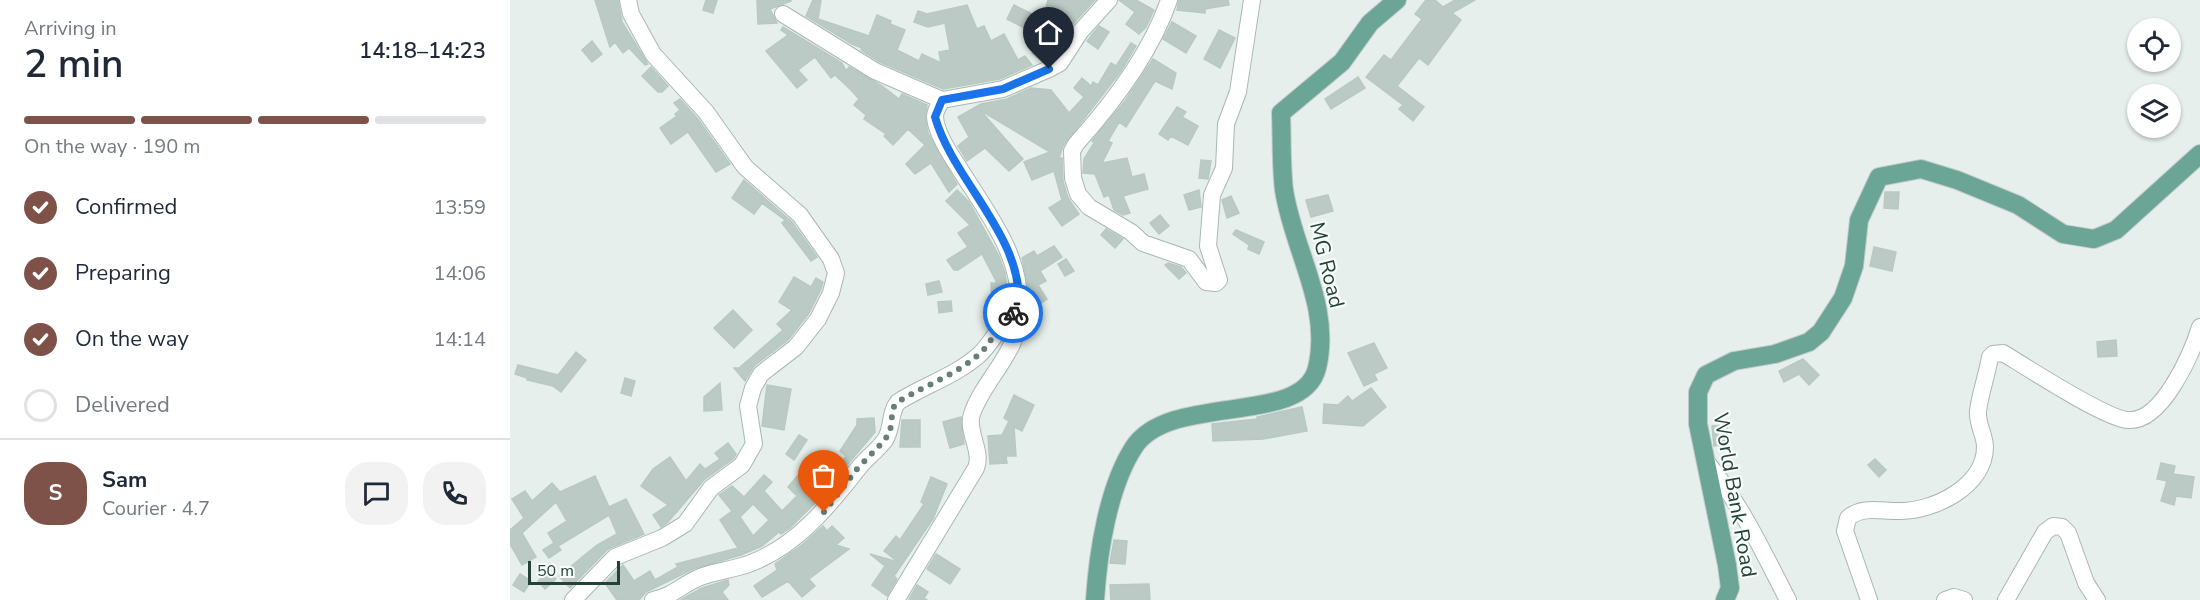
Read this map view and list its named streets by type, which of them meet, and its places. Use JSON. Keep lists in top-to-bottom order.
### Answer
{
  "streets": {
    "main road": ["MG Road", "World Bank Road"]
  },
  "scale_bar": "50 m",
  "page": {
    "heading": ["2 min", "Arriving in", "14:18–14:23"],
    "panel": ["Sam", "Courier · 4.7"],
    "bar": "On the way · 190 m",
    "list": [
      ["Confirmed", "13:59"],
      ["Preparing", "14:06"],
      ["On the way", "14:14"],
      "Delivered"
    ],
    "round": "S",
    "scale": "50 m"
  }
}
